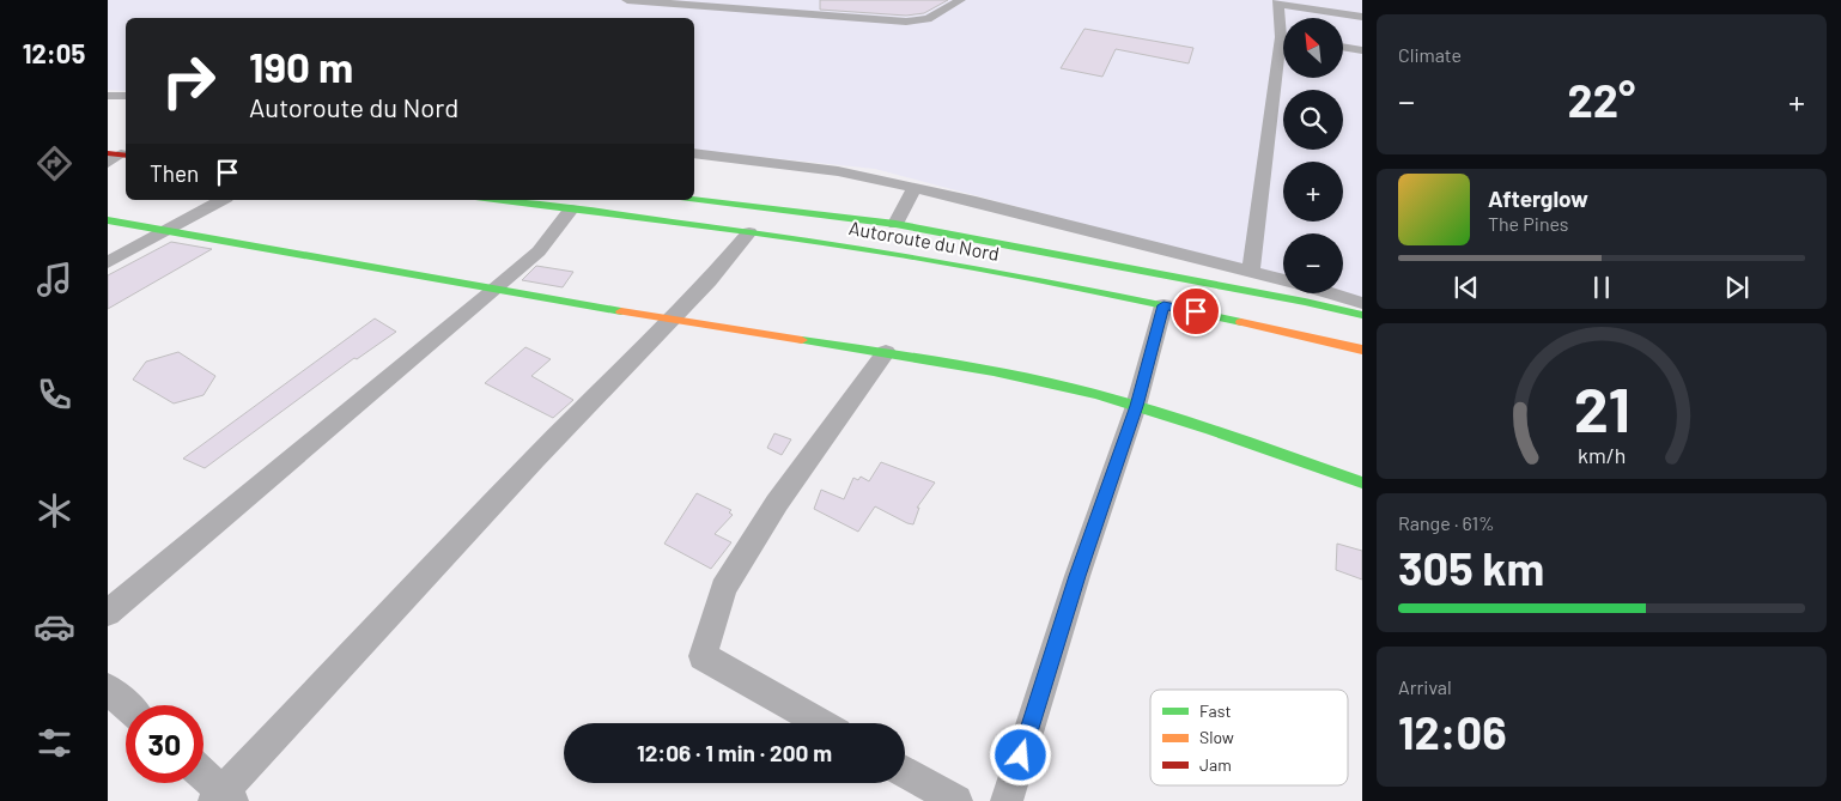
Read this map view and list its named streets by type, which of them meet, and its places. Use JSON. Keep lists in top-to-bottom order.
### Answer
{
  "streets": {
    "main road": ["Autoroute du Nord"]
  },
  "legend": ["Fast", "Slow", "Jam"],
  "north": "top left",
  "page": {
    "tabs": "12:05",
    "tile": [
      "Climate",
      ["Range · 61%", "305 km"],
      ["Arrival", "12:06"]
    ],
    "map_buttons": ["+", "−"],
    "turn": ["190 m", "Autoroute du Nord"],
    "heat": ["−", "22°", "+"],
    "then": "Then",
    "song": ["Afterglow", "The Pines"],
    "limit": "30",
    "trip": "12:06 · 1 min · 200 m",
    "gauge": ["21", "km/h"]
  }
}
